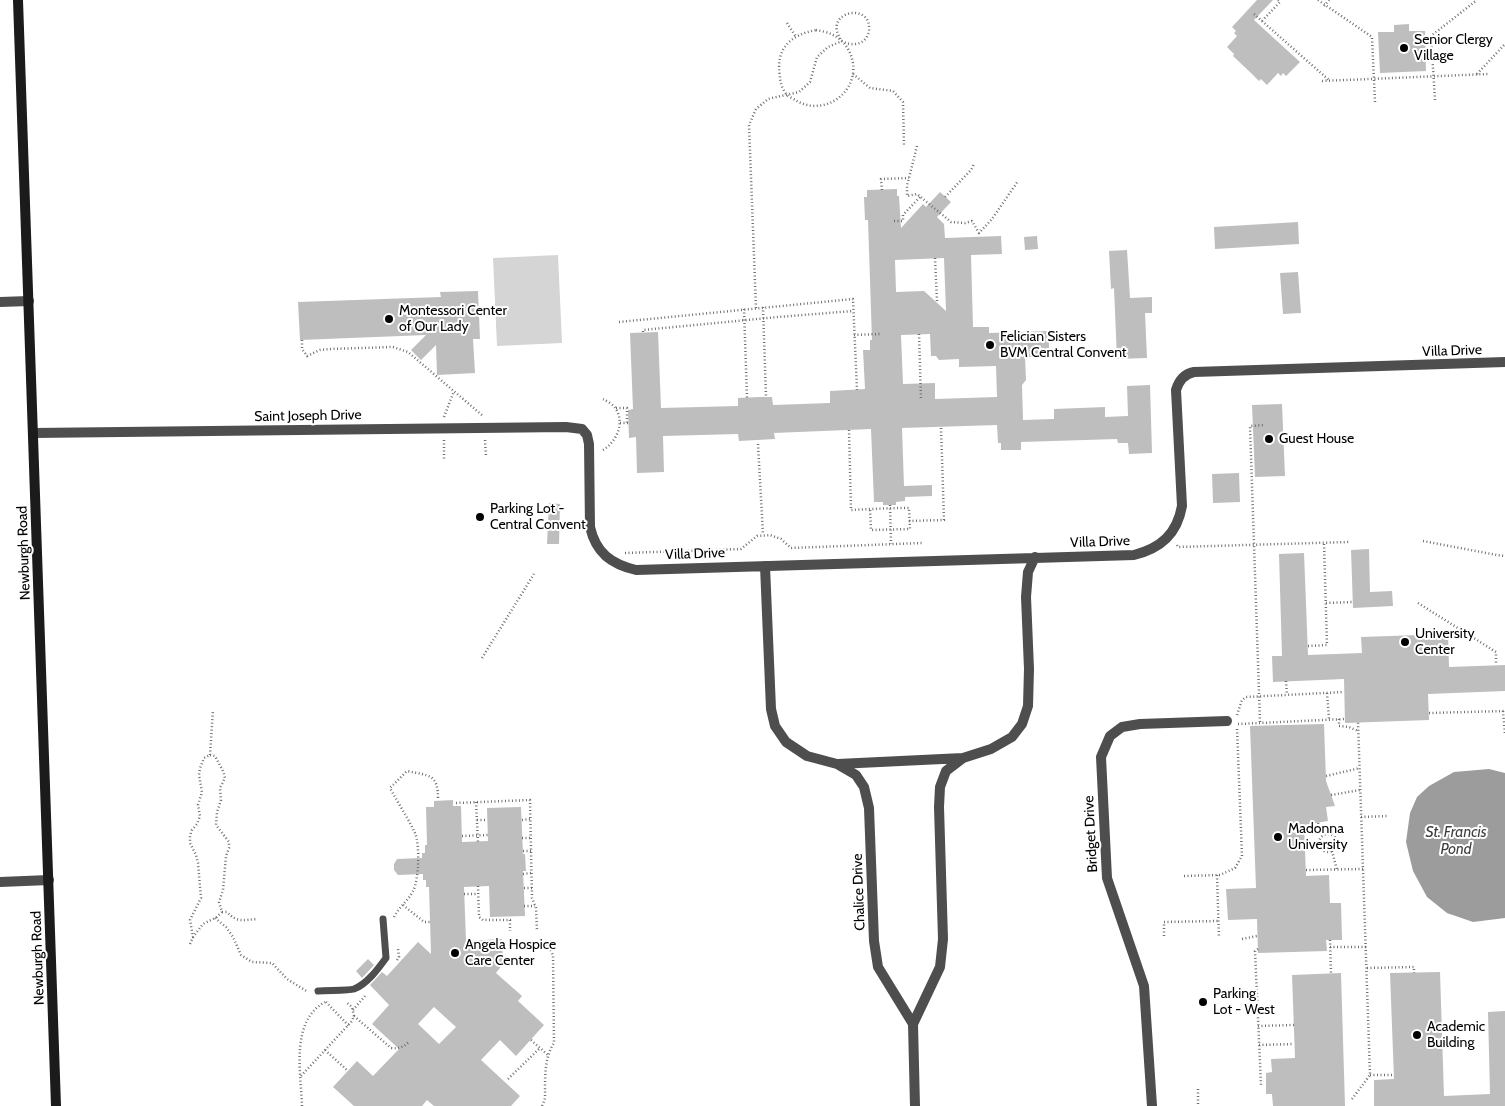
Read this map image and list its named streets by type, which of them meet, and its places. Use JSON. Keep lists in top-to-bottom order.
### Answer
{
  "streets": {
    "main road": ["Newburgh Road"],
    "street": [
      "Villa Drive",
      "Saint Joseph Drive",
      "Bridget Drive",
      "Chalice Drive"
    ]
  },
  "crossings": [
    ["Villa Drive", "Saint Joseph Drive"],
    ["Villa Drive", "Chalice Drive"],
    ["Saint Joseph Drive", "Newburgh Road"]
  ],
  "water": ["St. Francis Pond"],
  "places": [
    "Senior Clergy Village",
    "Montessori Center of Our Lady",
    "Felician Sisters BVM Central Convent",
    "Guest House",
    "Parking Lot - Central Convent",
    "University Center",
    "Madonna University",
    "Angela Hospice Care Center",
    "Parking Lot - West",
    "Academic Building"
  ]
}
